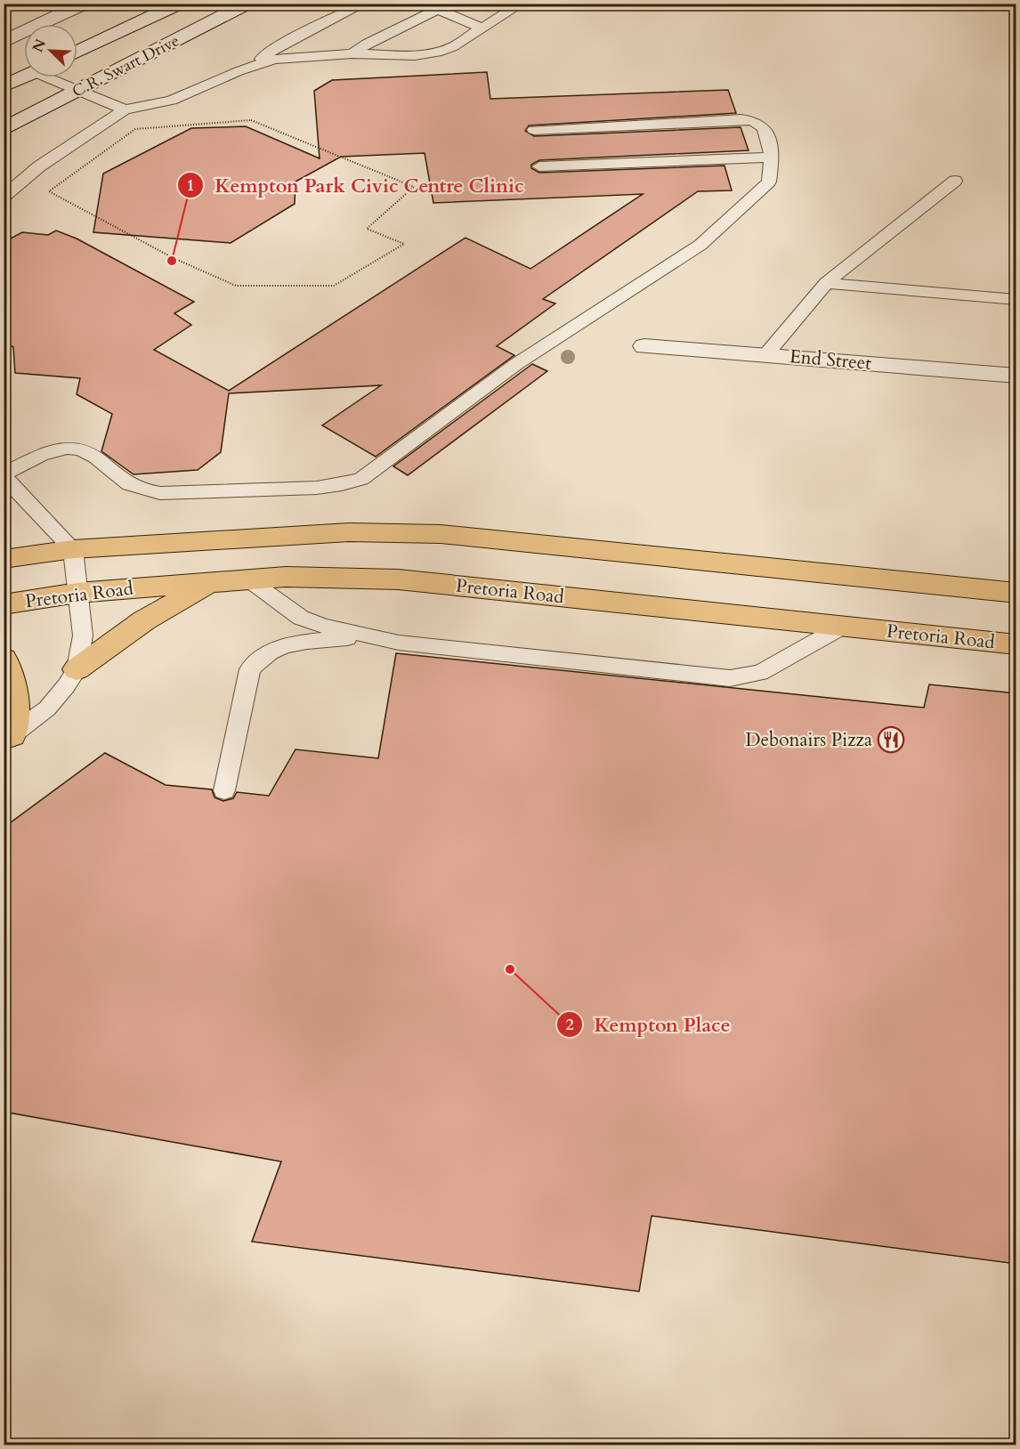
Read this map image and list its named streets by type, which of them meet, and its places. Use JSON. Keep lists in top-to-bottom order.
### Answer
{
  "streets": {
    "main road": ["C.R. Swart Drive", "End Street", "Pretoria Road"]
  },
  "places": {
    "other": ["Kempton Park Civic Centre Clinic", "Kempton Place"],
    "restaurant": ["Debonairs Pizza"]
  },
  "north": "top left"
}
